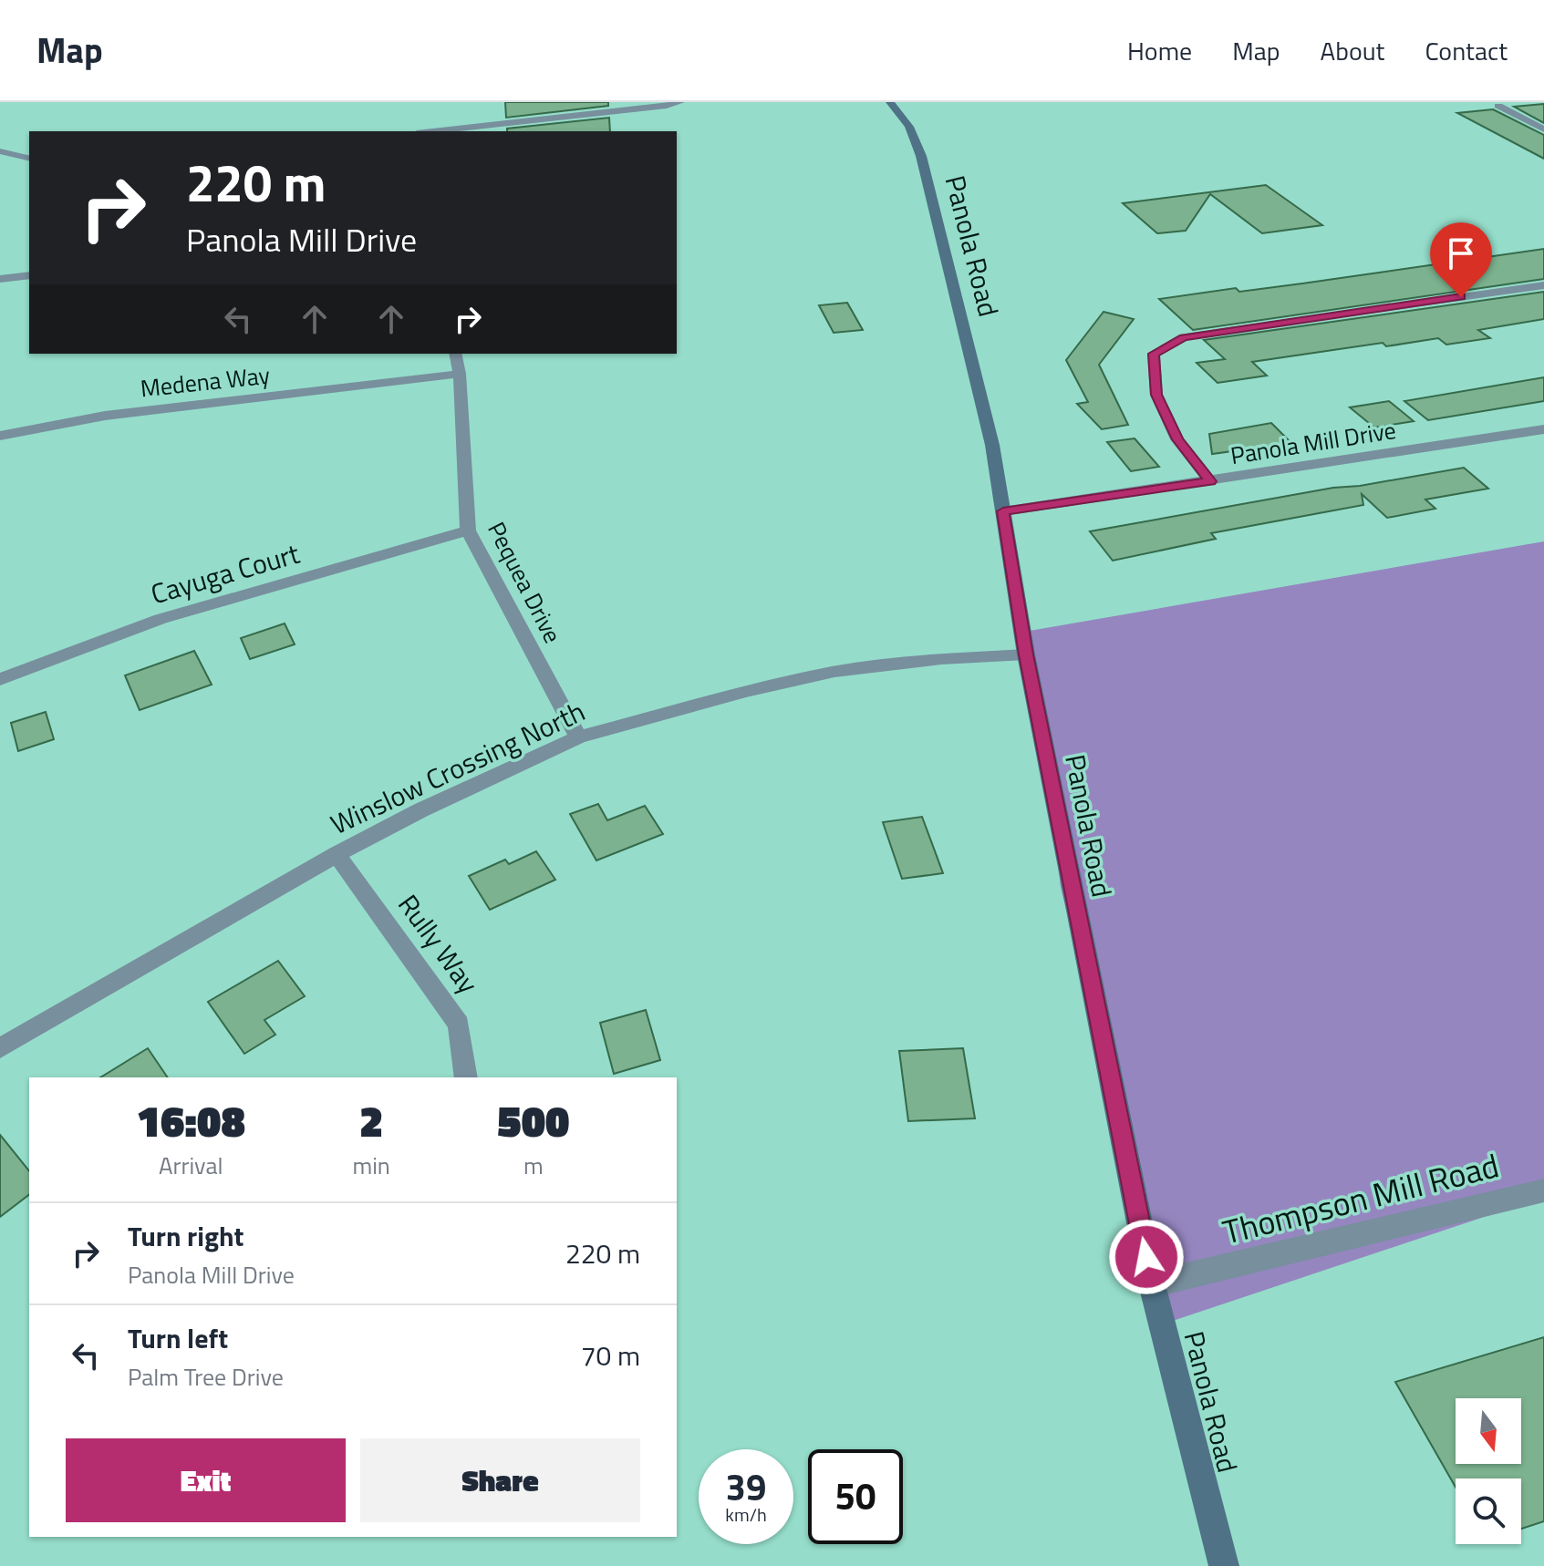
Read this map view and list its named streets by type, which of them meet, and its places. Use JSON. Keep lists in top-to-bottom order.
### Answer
{
  "streets": {
    "main road": ["Panola Road"],
    "street": [
      "Medena Way",
      "Panola Mill Drive",
      "Cayuga Court",
      "Pequea Drive",
      "Winslow Crossing North",
      "Rully Way",
      "Thompson Mill Road"
    ]
  },
  "crossings": [
    ["Panola Road", "Panola Mill Drive"],
    ["Panola Road", "Winslow Crossing North"],
    ["Panola Road", "Thompson Mill Road"],
    ["Medena Way", "Pequea Drive"],
    ["Cayuga Court", "Pequea Drive"],
    ["Pequea Drive", "Winslow Crossing North"],
    ["Winslow Crossing North", "Rully Way"]
  ],
  "north": "bottom",
  "page": {
    "header": "Map",
    "nav": [
      "Home",
      "Map",
      "About",
      "Contact"
    ],
    "turn": ["220 m", "Panola Mill Drive"],
    "eta": [
      "16:08",
      "Arrival",
      "2",
      "min",
      "500",
      "m"
    ],
    "list": [
      {
        "name": "Turn right",
        "note": "Panola Mill Drive",
        "value": "220 m"
      },
      {
        "name": "Turn left",
        "note": "Palm Tree Drive",
        "value": "70 m"
      }
    ],
    "buttons": ["Exit", "Share"],
    "speed": "39 km/h",
    "limit": "50"
  }
}
